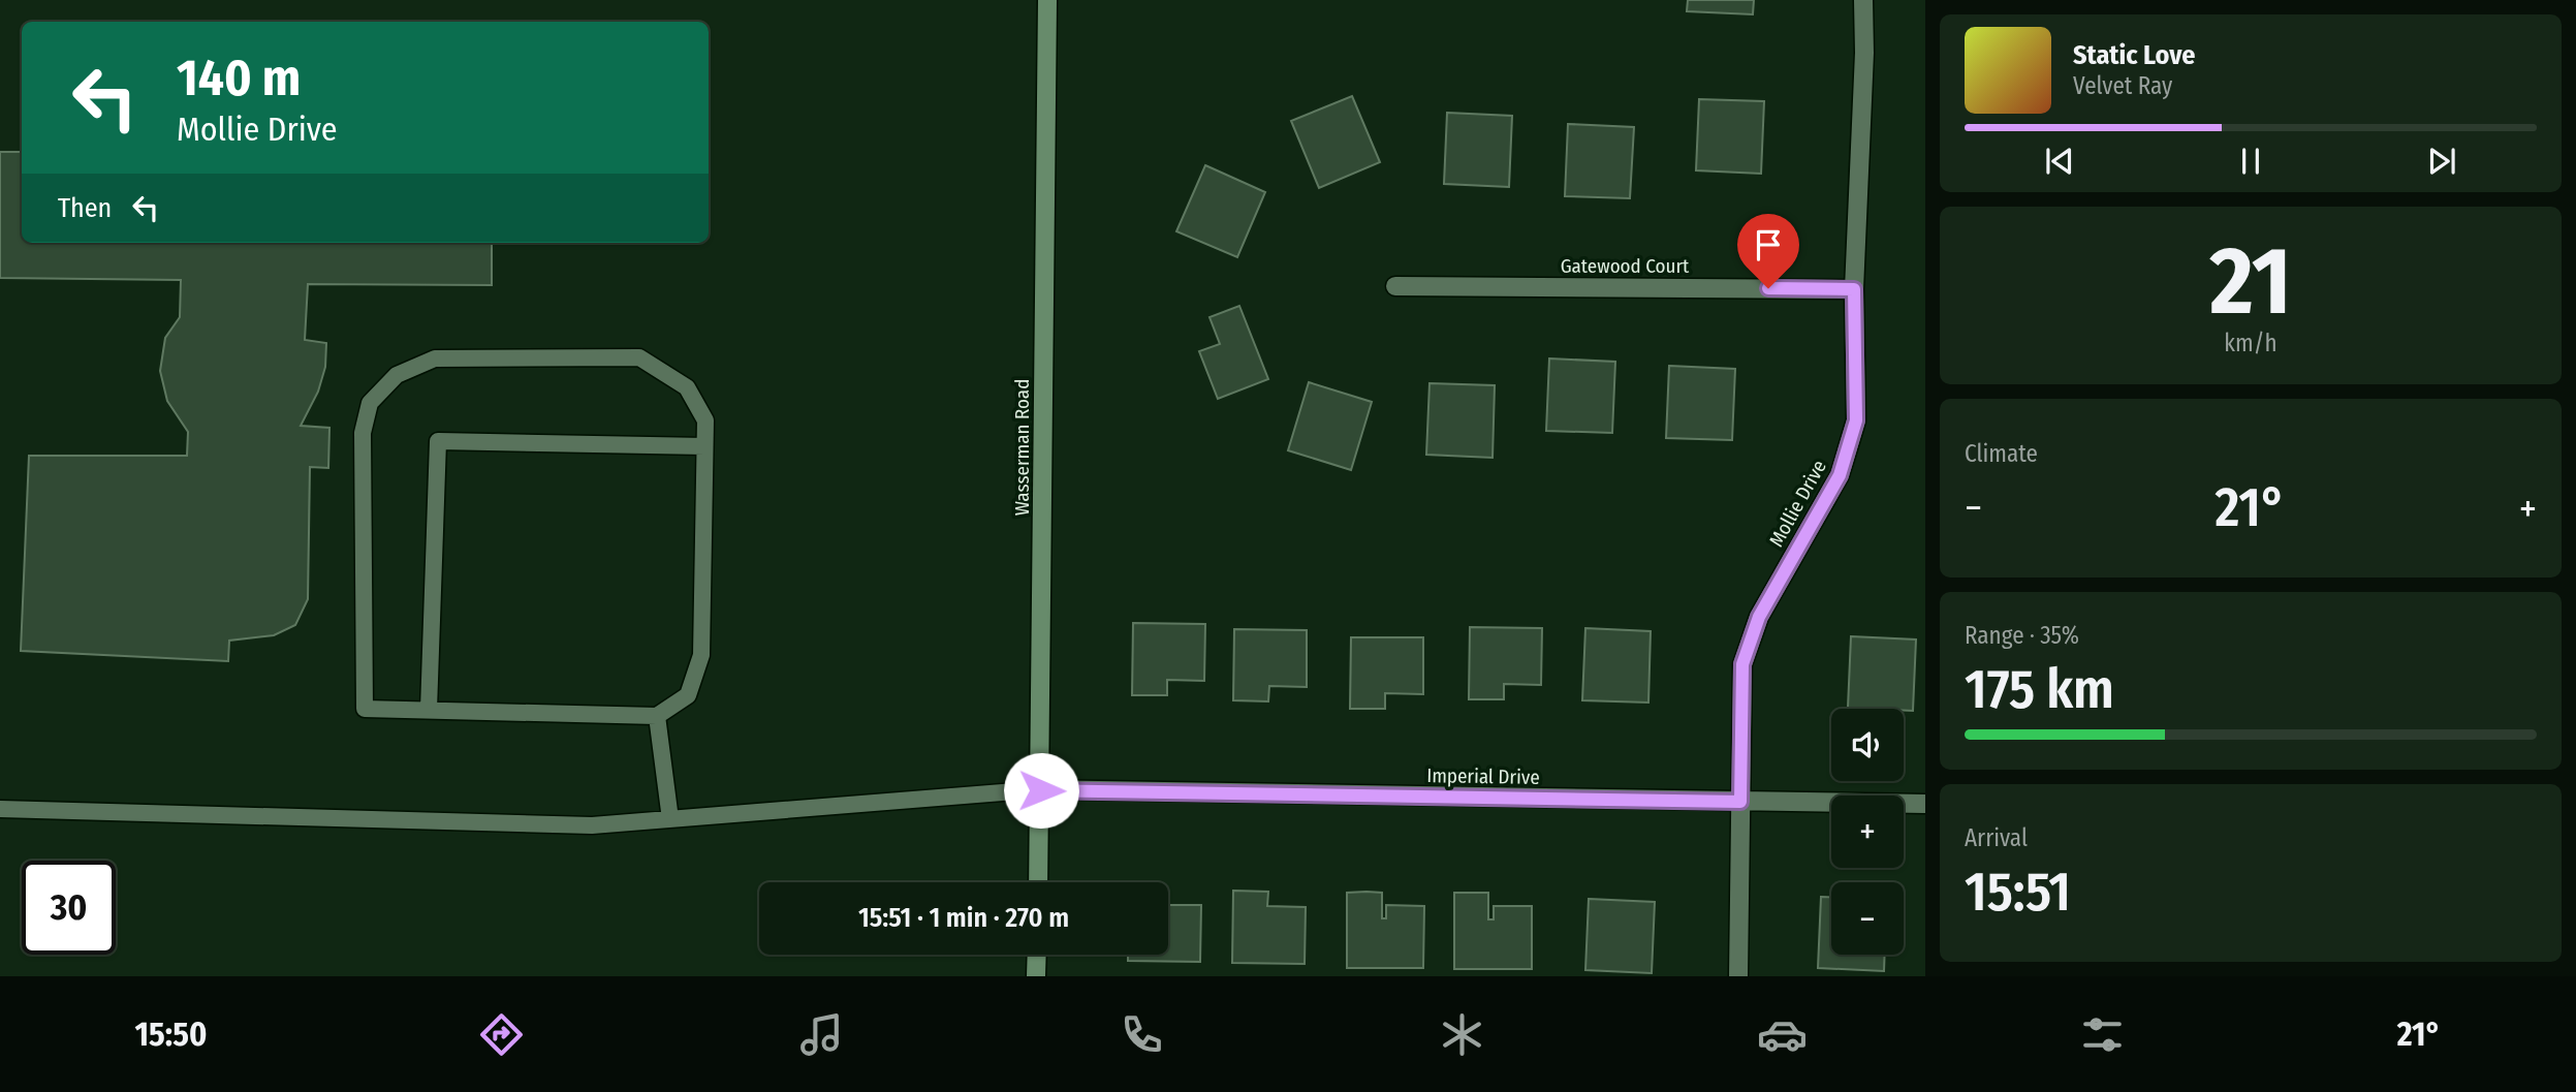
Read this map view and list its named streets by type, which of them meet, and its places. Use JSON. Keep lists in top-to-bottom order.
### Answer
{
  "streets": {
    "street": [
      "Gatewood Court",
      "Wasserman Road",
      "Mollie Drive",
      "Imperial Drive"
    ]
  },
  "crossings": [
    ["Gatewood Court", "Mollie Drive"],
    ["Wasserman Road", "Imperial Drive"],
    ["Mollie Drive", "Imperial Drive"]
  ],
  "page": {
    "turn": ["140 m", "Mollie Drive"],
    "song": ["Static Love", "Velvet Ray"],
    "then": "Then",
    "tile": [
      ["21", "km/h"],
      "Climate",
      ["Range · 35%", "175 km"],
      ["Arrival", "15:51"]
    ],
    "heat": ["−", "21°", "+"],
    "map_buttons": ["+", "−"],
    "limit": "30",
    "trip": "15:51 · 1 min · 270 m",
    "tabs": ["15:50", "21°"]
  }
}
